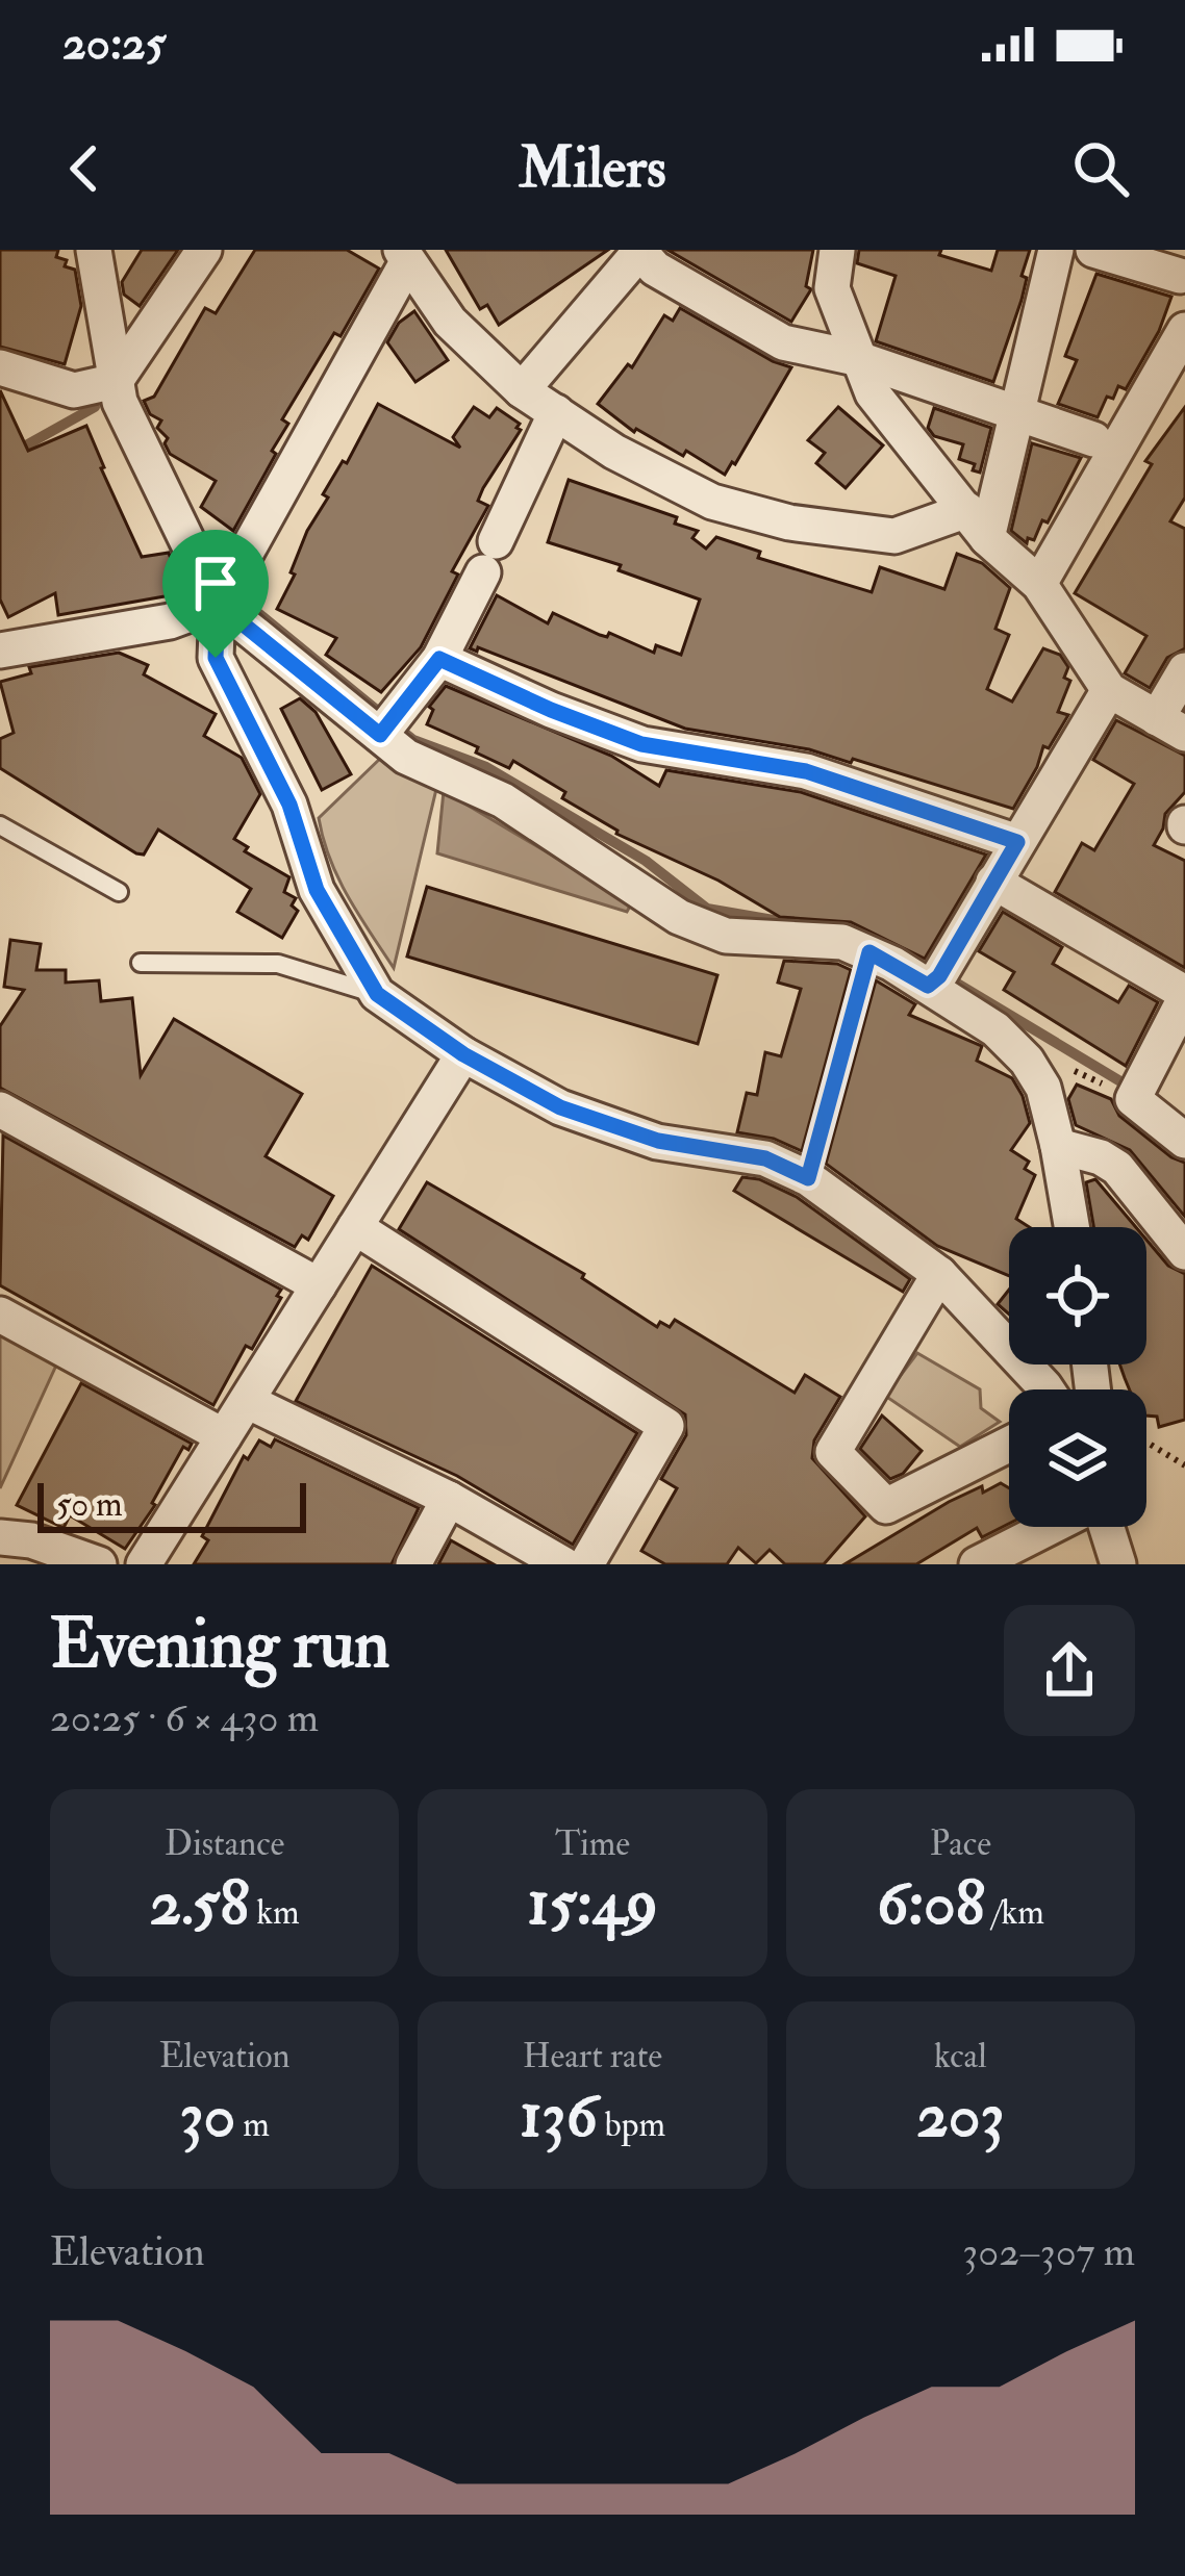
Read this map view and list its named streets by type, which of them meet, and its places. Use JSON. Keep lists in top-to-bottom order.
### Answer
{
  "scale_bar": "50 m",
  "page": {
    "status": "20:25",
    "header": "Milers",
    "scale": "50 m",
    "heading": ["Evening run", "20:25 · 6 × 430 m"],
    "stats": [
      ["Distance", "2.58 km"],
      ["Time", "15:49"],
      ["Pace", "6:08 /km"],
      ["Elevation", "30 m"],
      ["Heart rate", "136 bpm"],
      ["kcal", "203"]
    ],
    "chart": ["Elevation", "302–307 m"]
  }
}
